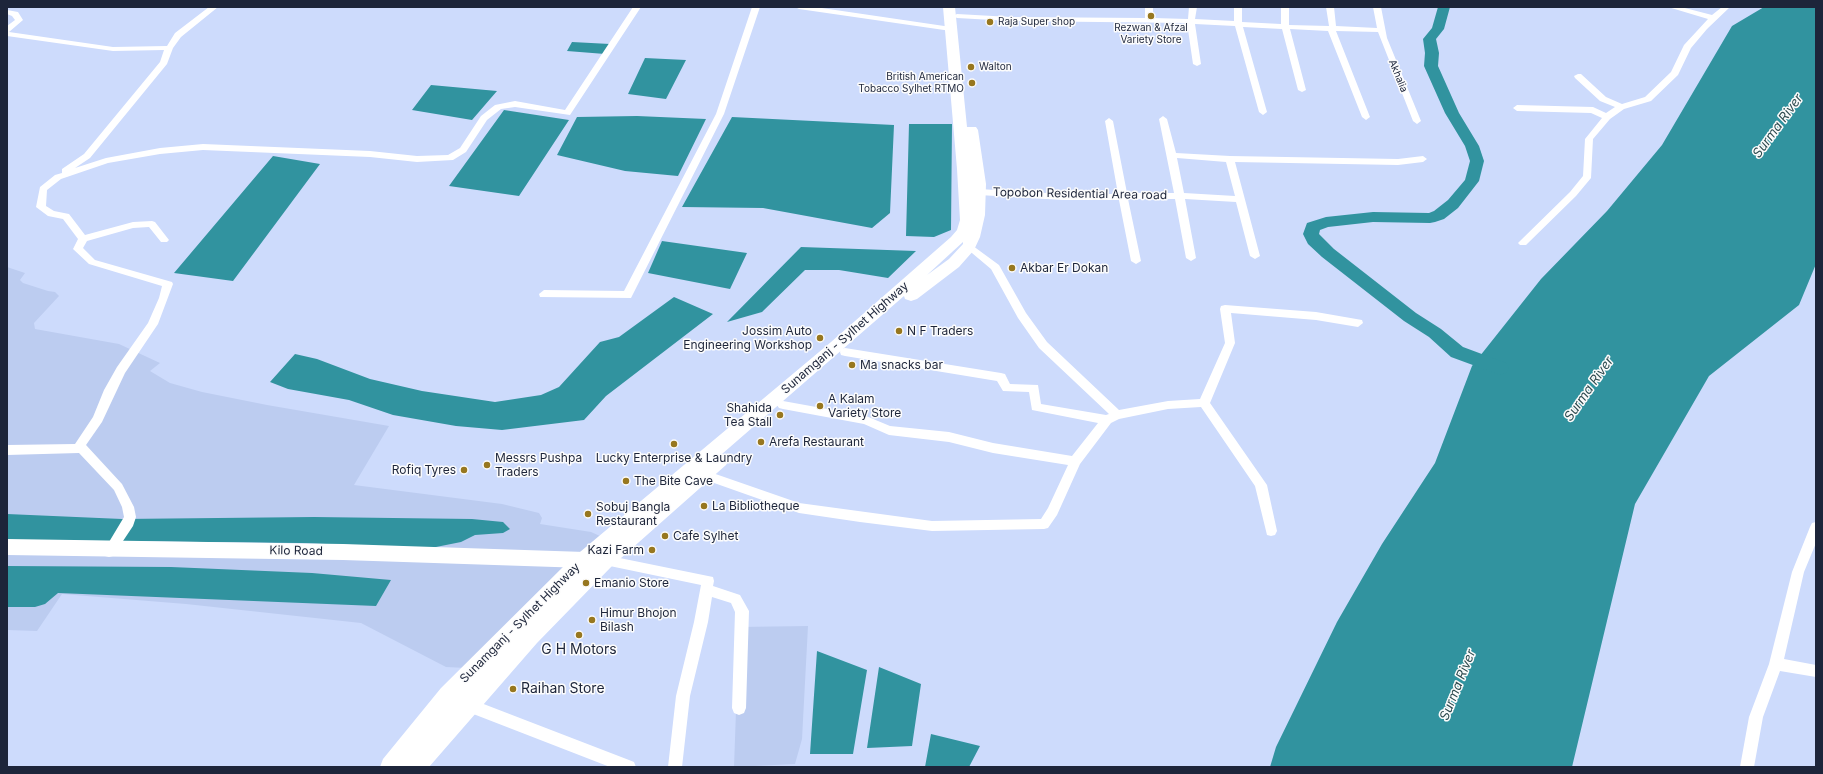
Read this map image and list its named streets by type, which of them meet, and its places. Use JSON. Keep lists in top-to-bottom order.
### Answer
{
  "streets": {
    "main road": ["Sunamganj - Sylhet Highway"],
    "street": ["Akhalia", "Topobon Residential Area road", "Kilo Road"]
  },
  "crossings": [
    ["Topobon Residential Area road", "Sunamganj - Sylhet Highway"],
    ["Sunamganj - Sylhet Highway", "Kilo Road"]
  ],
  "water": ["Surma River"],
  "places": [
    "Rezwan & Afzal Variety Store",
    "Raja Super shop",
    "Walton",
    "British American Tobacco Sylhet RTMO",
    "Akbar Er Dokan",
    "N F Traders",
    "Jossim Auto Engineering Workshop",
    "Ma snacks bar",
    "A Kalam Variety Store",
    "Shahida Tea Stall",
    "Arefa Restaurant",
    "Lucky Enterprise & Laundry",
    "Messrs Pushpa Traders",
    "Rofiq Tyres",
    "The Bite Cave",
    "La Bibliotheque",
    "Sobuj Bangla Restaurant",
    "Cafe Sylhet",
    "Kazi Farm",
    "Emanio Store",
    "Himur Bhojon Bilash",
    "G H Motors",
    "Raihan Store"
  ]
}
